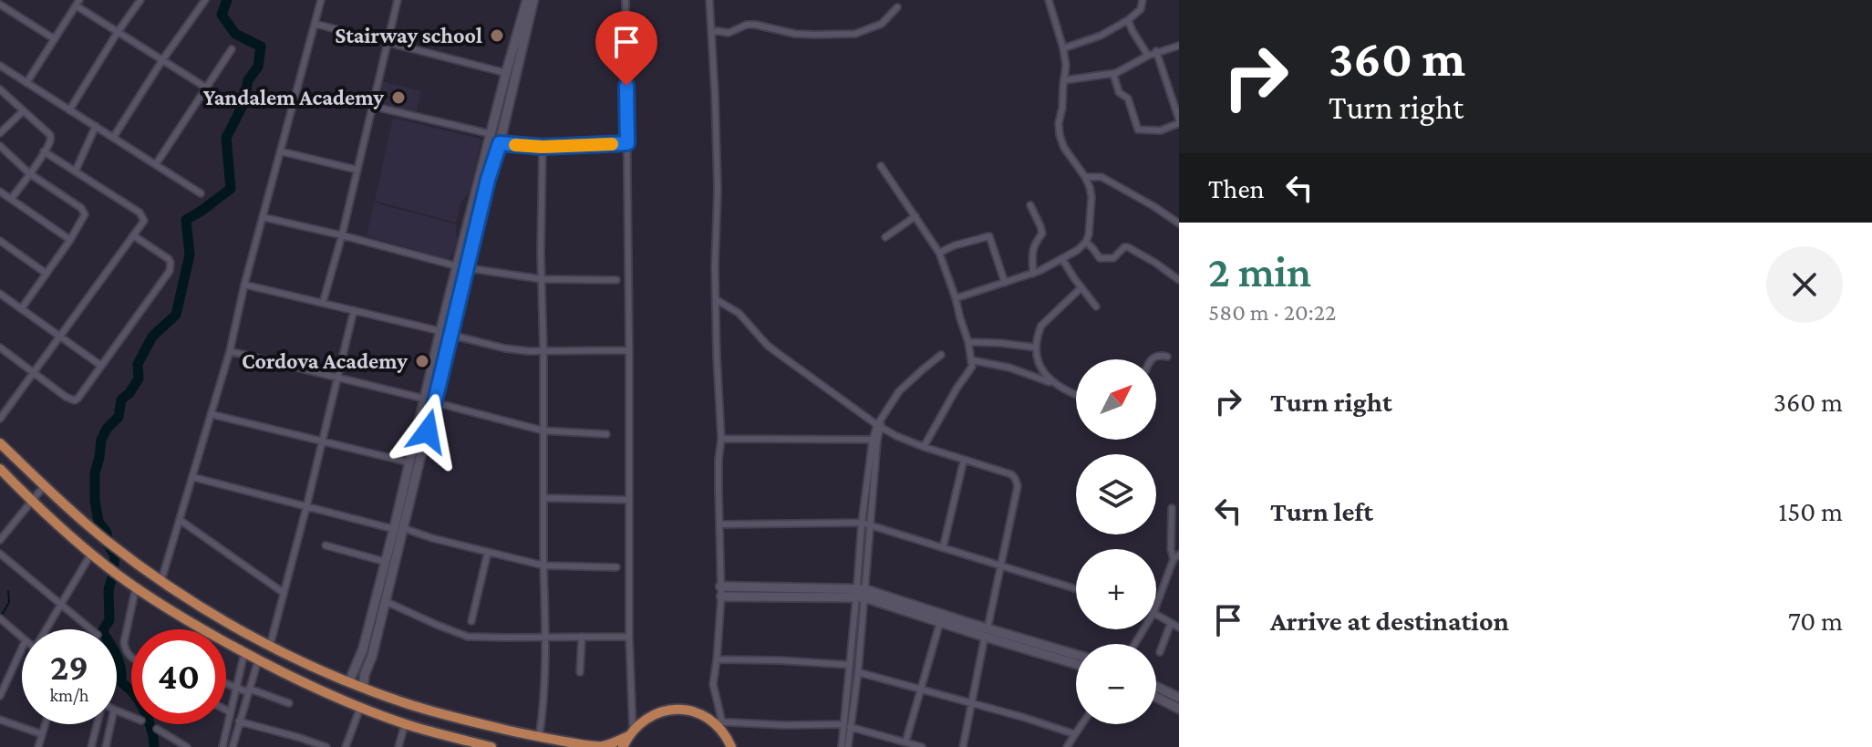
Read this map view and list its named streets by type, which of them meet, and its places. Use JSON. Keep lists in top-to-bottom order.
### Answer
{
  "places": ["Stairway school", "Yandalem Academy", "Cordova Academy"],
  "north": "top right",
  "page": {
    "turn": ["360 m", "Turn right"],
    "then": "Then",
    "heading": ["2 min", "580 m · 20:22"],
    "list": [
      {
        "name": "Turn right",
        "value": "360 m"
      },
      {
        "name": "Turn left",
        "value": "150 m"
      },
      {
        "name": "Arrive at destination",
        "value": "70 m"
      }
    ],
    "map_buttons": ["+", "−"],
    "speed": "29 km/h",
    "limit": "40"
  }
}
